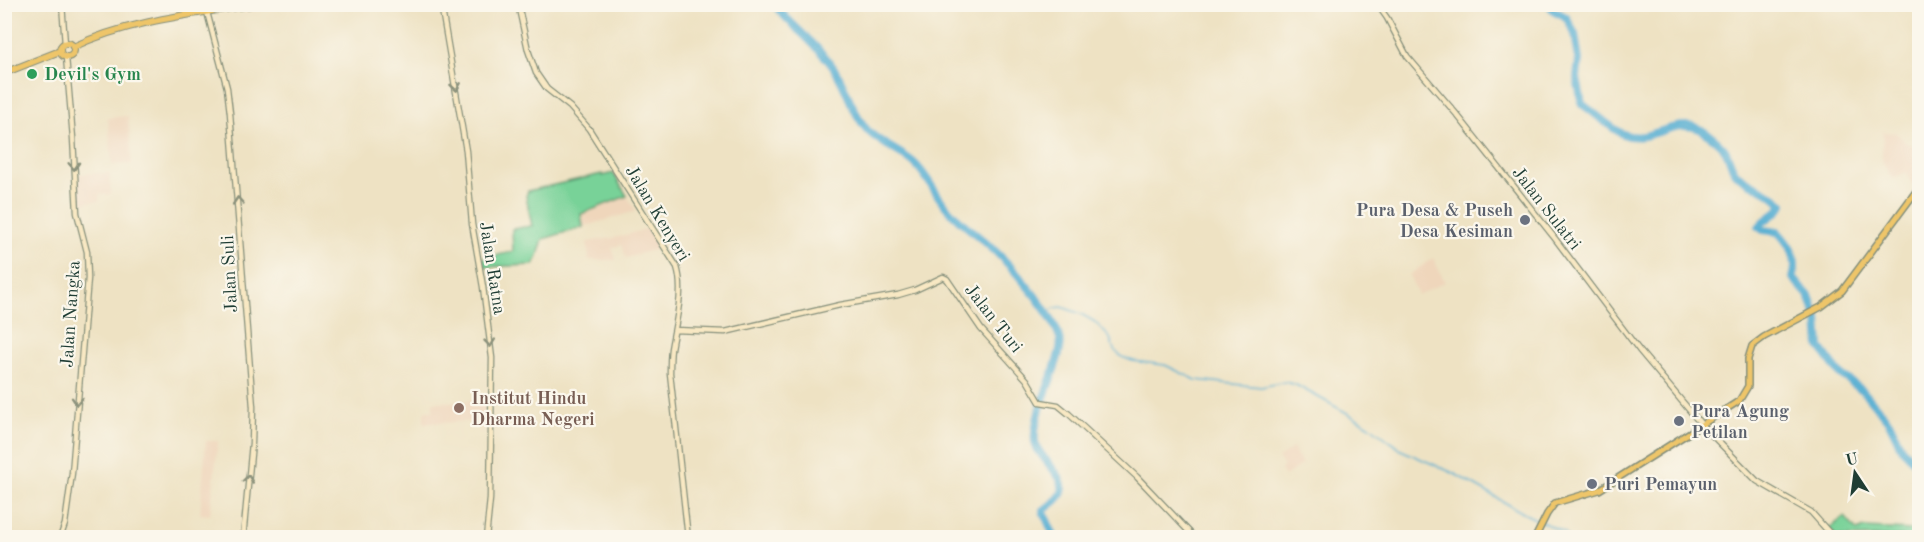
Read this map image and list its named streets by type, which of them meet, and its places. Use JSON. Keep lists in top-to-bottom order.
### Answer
{
  "streets": {
    "street": [
      "Jalan Sulatri",
      "Jalan Kenyeri",
      "Jalan Ratna",
      "Jalan Suli",
      "Jalan Nangka",
      "Jalan Turi"
    ]
  },
  "crossings": [
    ["Jalan Kenyeri", "Jalan Turi"]
  ],
  "one_way": ["Jalan Ratna", "Jalan Suli", "Jalan Nangka"],
  "places": [
    "Devil's Gym",
    "Pura Desa & Puseh Desa Kesiman",
    "Institut Hindu Dharma Negeri",
    "Pura Agung Petilan",
    "Puri Pemayun"
  ],
  "north": "top"
}
